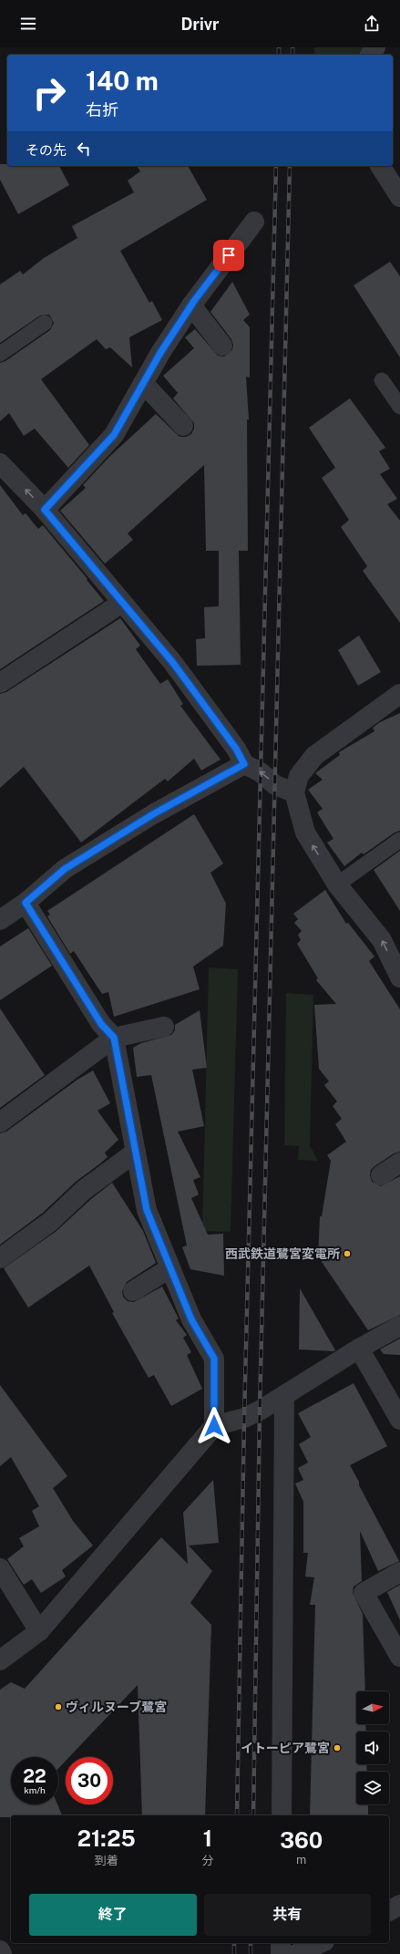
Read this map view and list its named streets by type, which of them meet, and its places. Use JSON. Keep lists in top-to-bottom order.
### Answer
{
  "places": ["西武鉄道鷺宮変電所", "ヴィルヌーブ鷺宮", "イトーピア鷺宮"],
  "north": "right",
  "page": {
    "header": "Drivr",
    "turn": ["140 m", "右折"],
    "then": "その先",
    "speed": "22 km/h",
    "limit": "30",
    "eta": [
      "21:25",
      "到着",
      "1",
      "分",
      "360",
      "m"
    ],
    "buttons": ["終了", "共有"]
  }
}
